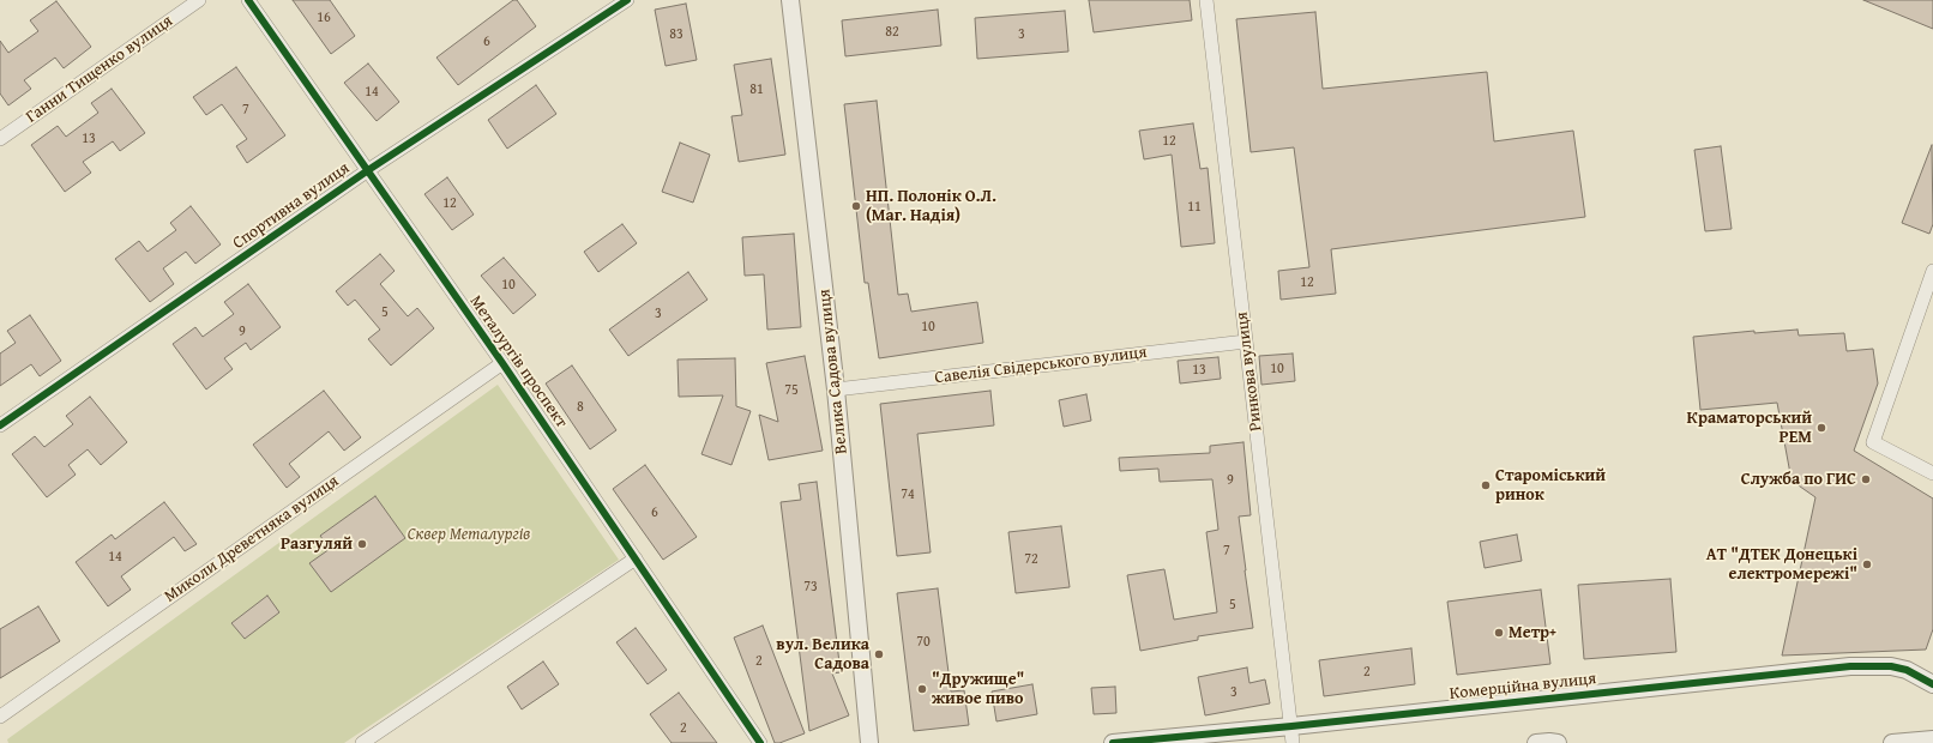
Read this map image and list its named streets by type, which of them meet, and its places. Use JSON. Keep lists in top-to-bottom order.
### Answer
{
  "streets": {
    "street": [
      "Ганни Тищенко вулиця",
      "Спортивна вулиця",
      "Металургів проспект",
      "Савелія Свідерського вулиця",
      "Велика Садова вулиця",
      "Ринкова вулиця",
      "Миколи Древетняка вулиця",
      "Комерційна вулиця"
    ]
  },
  "crossings": [
    ["Спортивна вулиця", "Металургів проспект"],
    ["Металургів проспект", "Миколи Древетняка вулиця"],
    ["Савелія Свідерського вулиця", "Велика Садова вулиця"],
    ["Савелія Свідерського вулиця", "Ринкова вулиця"],
    ["Ринкова вулиця", "Комерційна вулиця"]
  ],
  "parks": ["Сквер Металургів"],
  "places": [
    "НП. Полонік О.Л. (Маг. Надія)",
    "Краматорський РЕМ",
    "Служба по ГИС",
    "Староміський ринок",
    "Разгуляй",
    "АТ \"ДТЕК Донецькі електромережі\"",
    "Метр+",
    "вул. Велика Садова",
    "\"Дружище\" живое пиво"
  ],
  "house_numbers": [
    "16",
    "82",
    "83",
    "3",
    "6",
    "81",
    "14",
    "7",
    "13",
    "12",
    "12",
    "11",
    "12",
    "10",
    "5",
    "3",
    "10",
    "9",
    "10",
    "13",
    "75",
    "8",
    "9",
    "74",
    "6",
    "7",
    "14",
    "72",
    "73",
    "5",
    "70",
    "2",
    "2",
    "3",
    "2"
  ]
}
